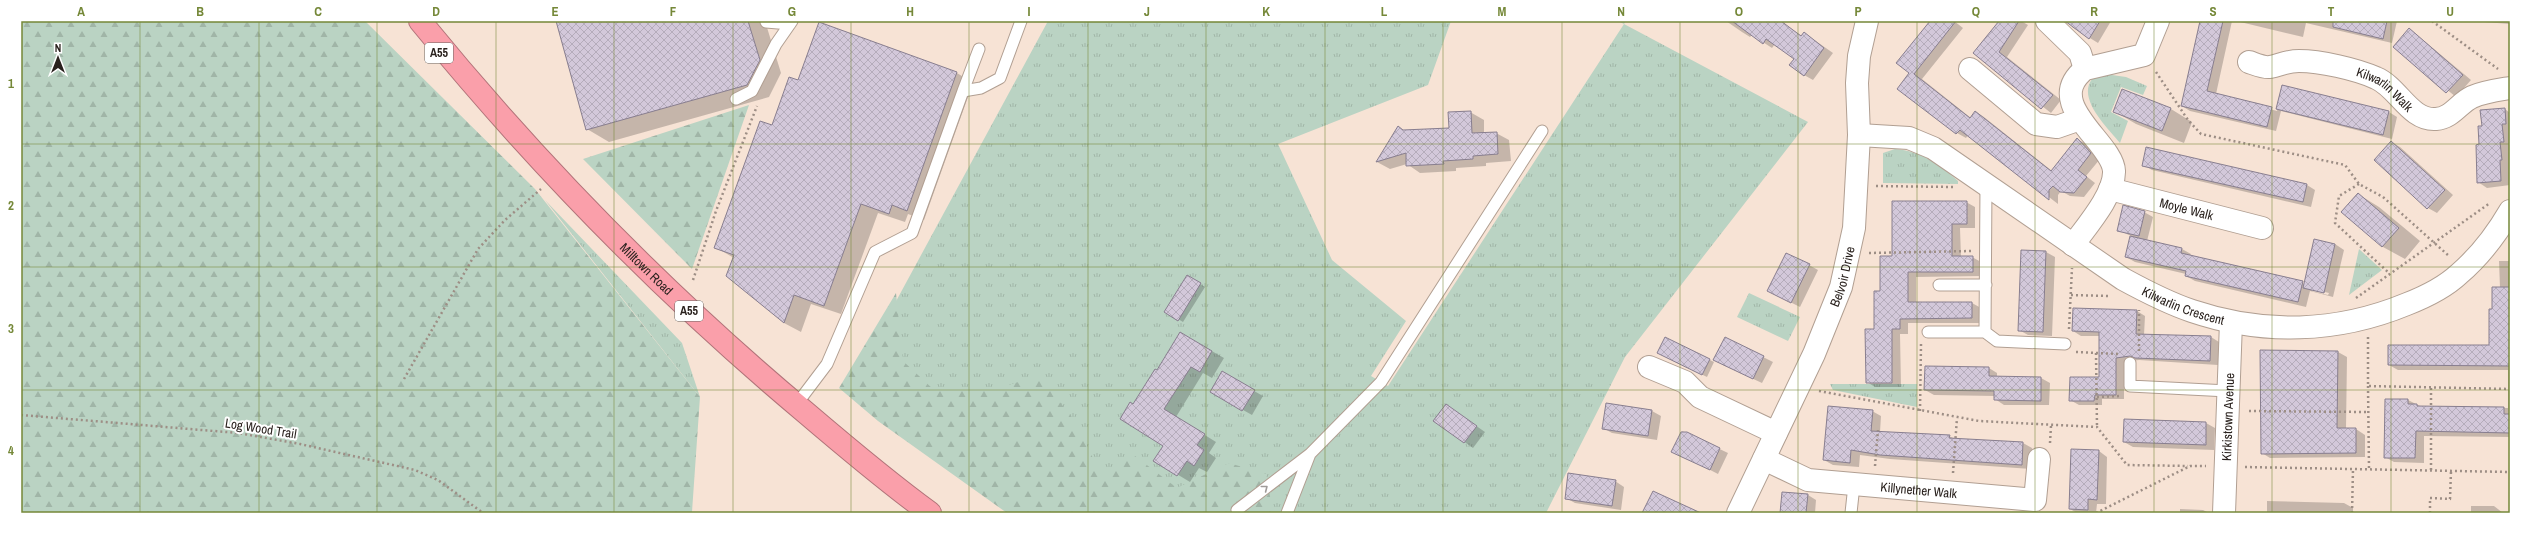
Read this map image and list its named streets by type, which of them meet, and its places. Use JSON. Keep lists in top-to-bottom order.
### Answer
{
  "streets": {
    "highway": ["A55", "Milltown Road"],
    "street": [
      "Kilwarlin Walk",
      "Moyle Walk",
      "Belvoir Drive",
      "Kilwarlin Crescent",
      "Kirkistown Avenue",
      "Killynether Walk"
    ],
    "path": ["Log Wood Trail"]
  },
  "crossings": [
    ["Belvoir Drive", "Kilwarlin Crescent"],
    ["Belvoir Drive", "Killynether Walk"],
    ["Kilwarlin Crescent", "Kirkistown Avenue"]
  ],
  "north": "top",
  "grid": {
    "columns": [
      "A",
      "B",
      "C",
      "D",
      "E",
      "F",
      "G",
      "H",
      "I",
      "J",
      "K",
      "L",
      "M",
      "N",
      "O",
      "P",
      "Q",
      "R",
      "S",
      "T",
      "U"
    ],
    "rows": [
      "1",
      "2",
      "3",
      "4"
    ]
  }
}
